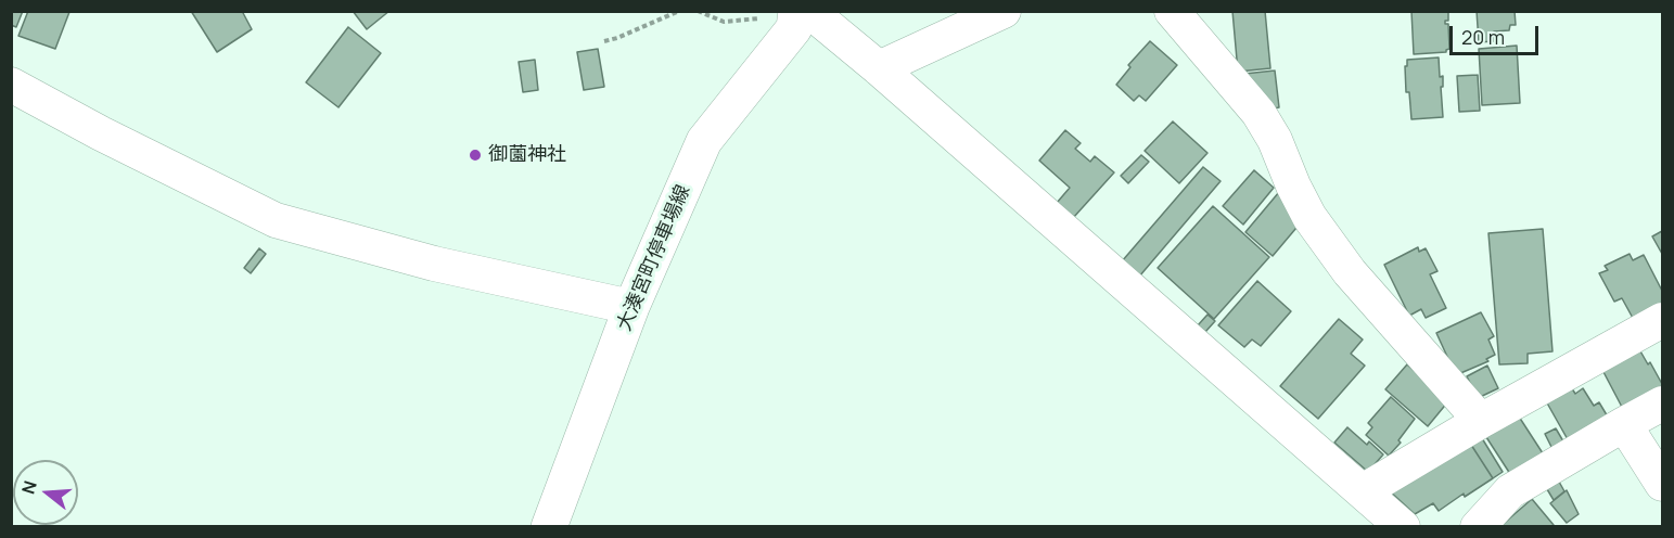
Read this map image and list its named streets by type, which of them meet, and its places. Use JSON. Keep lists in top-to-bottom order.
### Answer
{
  "streets": {
    "main road": ["大湊宮町停車場線"]
  },
  "places": ["御薗神社"],
  "scale_bar": "20 m",
  "north": "left"
}
